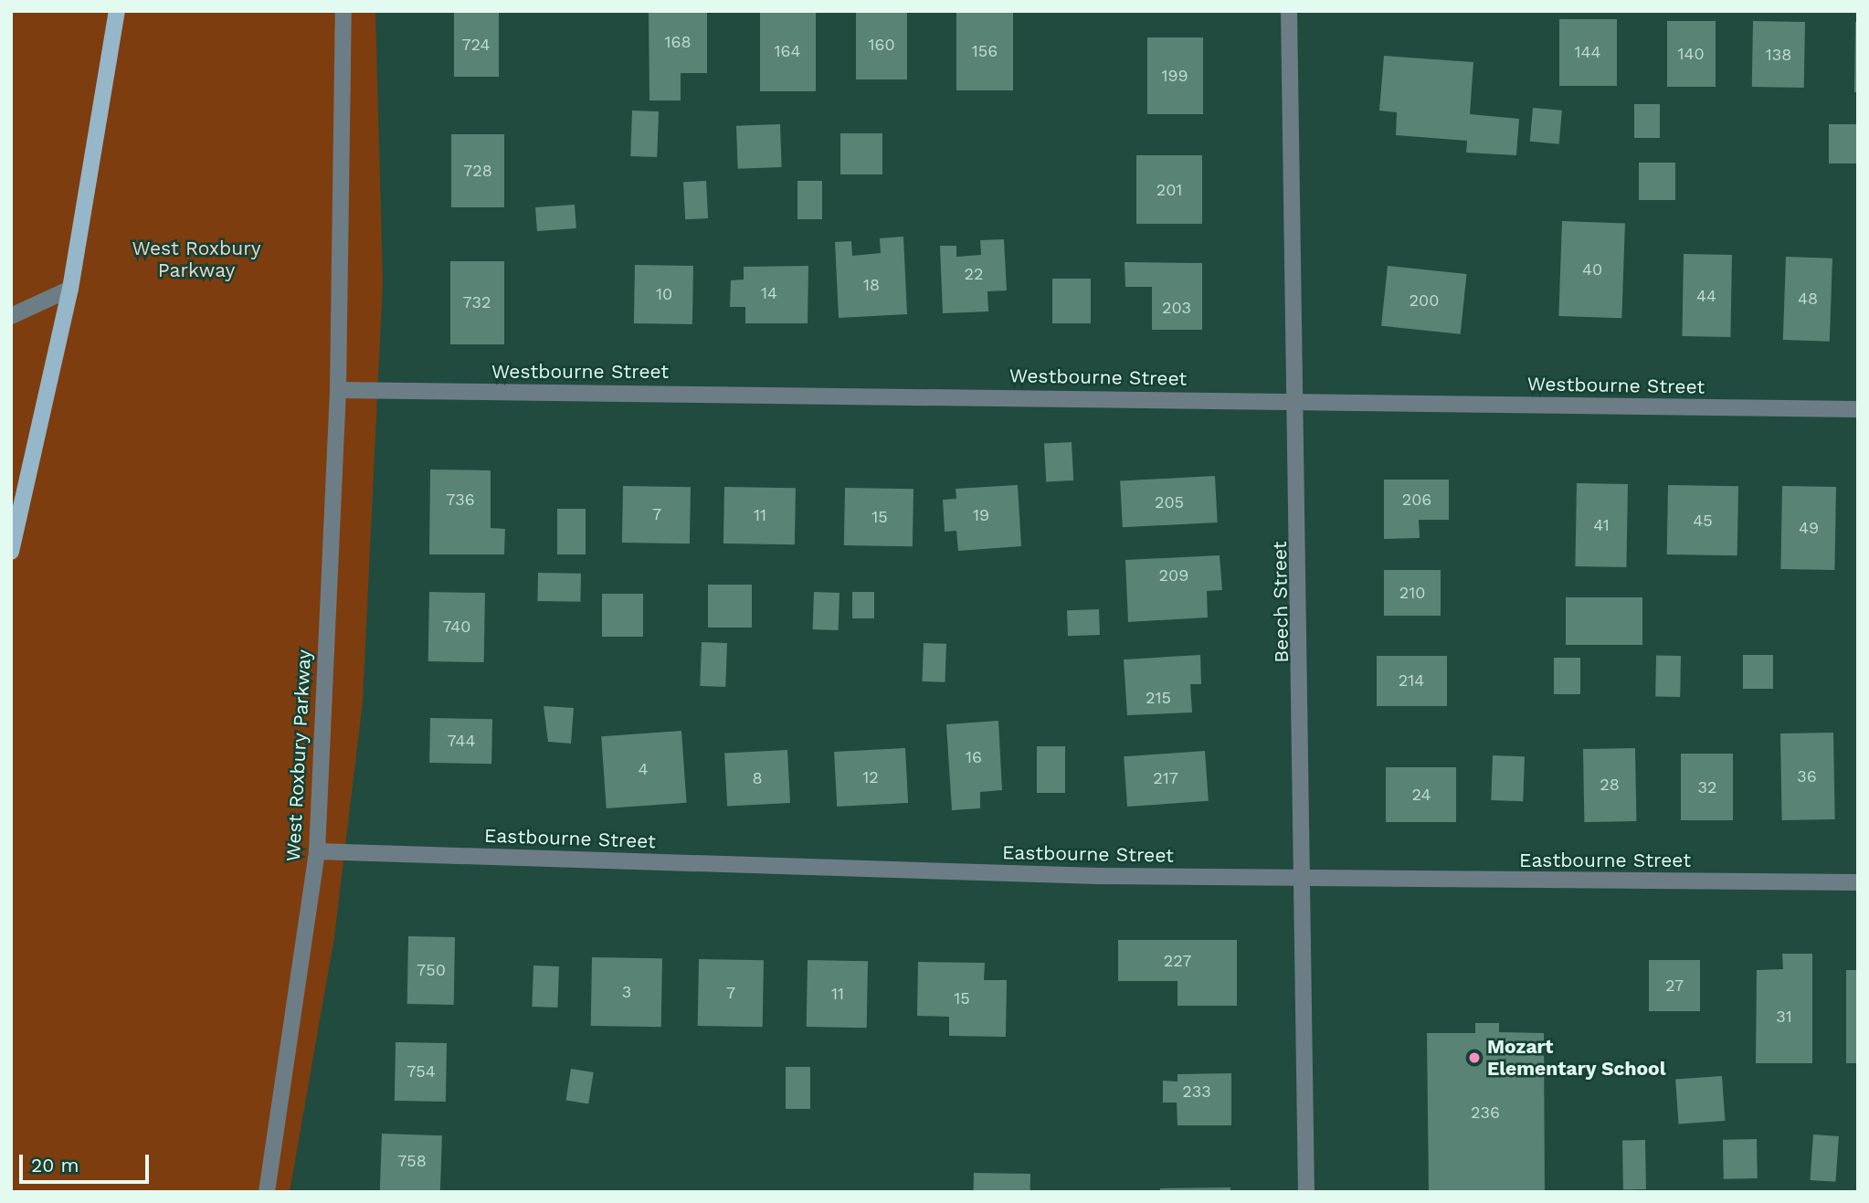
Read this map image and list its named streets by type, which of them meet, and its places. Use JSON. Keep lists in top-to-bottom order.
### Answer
{
  "streets": {
    "street": [
      "Westbourne Street",
      "Beech Street",
      "West Roxbury Parkway",
      "Eastbourne Street"
    ]
  },
  "crossings": [
    ["Westbourne Street", "Beech Street"],
    ["Westbourne Street", "West Roxbury Parkway"],
    ["Beech Street", "Eastbourne Street"],
    ["West Roxbury Parkway", "Eastbourne Street"]
  ],
  "parks": ["West Roxbury Parkway"],
  "places": ["Mozart Elementary School"],
  "house_numbers": [
    "168",
    "724",
    "160",
    "164",
    "156",
    "144",
    "140",
    "138",
    "199",
    "728",
    "201",
    "40",
    "22",
    "18",
    "14",
    "10",
    "44",
    "48",
    "200",
    "732",
    "203",
    "736",
    "206",
    "205",
    "7",
    "11",
    "19",
    "15",
    "45",
    "41",
    "49",
    "209",
    "210",
    "740",
    "214",
    "215",
    "744",
    "16",
    "4",
    "36",
    "12",
    "8",
    "217",
    "28",
    "32",
    "24",
    "227",
    "750",
    "27",
    "3",
    "7",
    "11",
    "15",
    "31",
    "754",
    "233",
    "236",
    "758"
  ],
  "scale_bar": "20 m"
}
